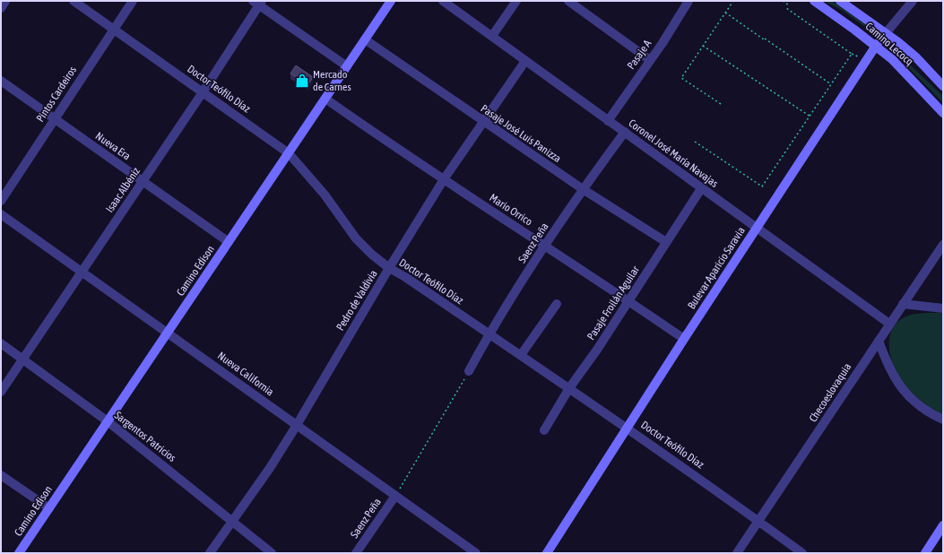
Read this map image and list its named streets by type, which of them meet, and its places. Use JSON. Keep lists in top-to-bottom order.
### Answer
{
  "streets": {
    "street": [
      "Camino Lecocq",
      "Pasaje A",
      "Doctor Teófilo Díaz",
      "Pintos Cardeiros",
      "Pasaje José Luis Panizza",
      "Nueva Era",
      "Coronel José María Navajas",
      "Isaac Albéniz",
      "Mario Orrico",
      "Saenz Peña",
      "Bulevar Aparicio Saravia",
      "Camino Edison",
      "Pedro de Valdivia",
      "Pasaje Froilán Aguilar",
      "Nueva California",
      "Checoeslovaquia",
      "Sargentos Patricios"
    ]
  },
  "crossings": [
    ["Camino Lecocq", "Bulevar Aparicio Saravia"],
    ["Pasaje A", "Coronel José María Navajas"],
    ["Doctor Teófilo Díaz", "Pintos Cardeiros"],
    ["Doctor Teófilo Díaz", "Isaac Albéniz"],
    ["Doctor Teófilo Díaz", "Saenz Peña"],
    ["Doctor Teófilo Díaz", "Bulevar Aparicio Saravia"],
    ["Doctor Teófilo Díaz", "Camino Edison"],
    ["Doctor Teófilo Díaz", "Pedro de Valdivia"],
    ["Doctor Teófilo Díaz", "Pasaje Froilán Aguilar"],
    ["Doctor Teófilo Díaz", "Checoeslovaquia"],
    ["Pintos Cardeiros", "Nueva Era"],
    ["Pasaje José Luis Panizza", "Saenz Peña"],
    ["Pasaje José Luis Panizza", "Camino Edison"],
    ["Pasaje José Luis Panizza", "Pedro de Valdivia"],
    ["Pasaje José Luis Panizza", "Pasaje Froilán Aguilar"],
    ["Nueva Era", "Isaac Albéniz"],
    ["Nueva Era", "Camino Edison"],
    ["Coronel José María Navajas", "Saenz Peña"],
    ["Coronel José María Navajas", "Bulevar Aparicio Saravia"],
    ["Coronel José María Navajas", "Pedro de Valdivia"],
    ["Coronel José María Navajas", "Pasaje Froilán Aguilar"],
    ["Coronel José María Navajas", "Checoeslovaquia"],
    ["Isaac Albéniz", "Nueva California"],
    ["Isaac Albéniz", "Sargentos Patricios"],
    ["Mario Orrico", "Saenz Peña"],
    ["Mario Orrico", "Bulevar Aparicio Saravia"],
    ["Mario Orrico", "Camino Edison"],
    ["Mario Orrico", "Pedro de Valdivia"],
    ["Mario Orrico", "Pasaje Froilán Aguilar"],
    ["Saenz Peña", "Nueva California"],
    ["Camino Edison", "Nueva California"],
    ["Camino Edison", "Sargentos Patricios"],
    ["Pedro de Valdivia", "Nueva California"],
    ["Pedro de Valdivia", "Sargentos Patricios"]
  ],
  "places": {
    "shop": ["Mercado de Carnes"]
  }
}
